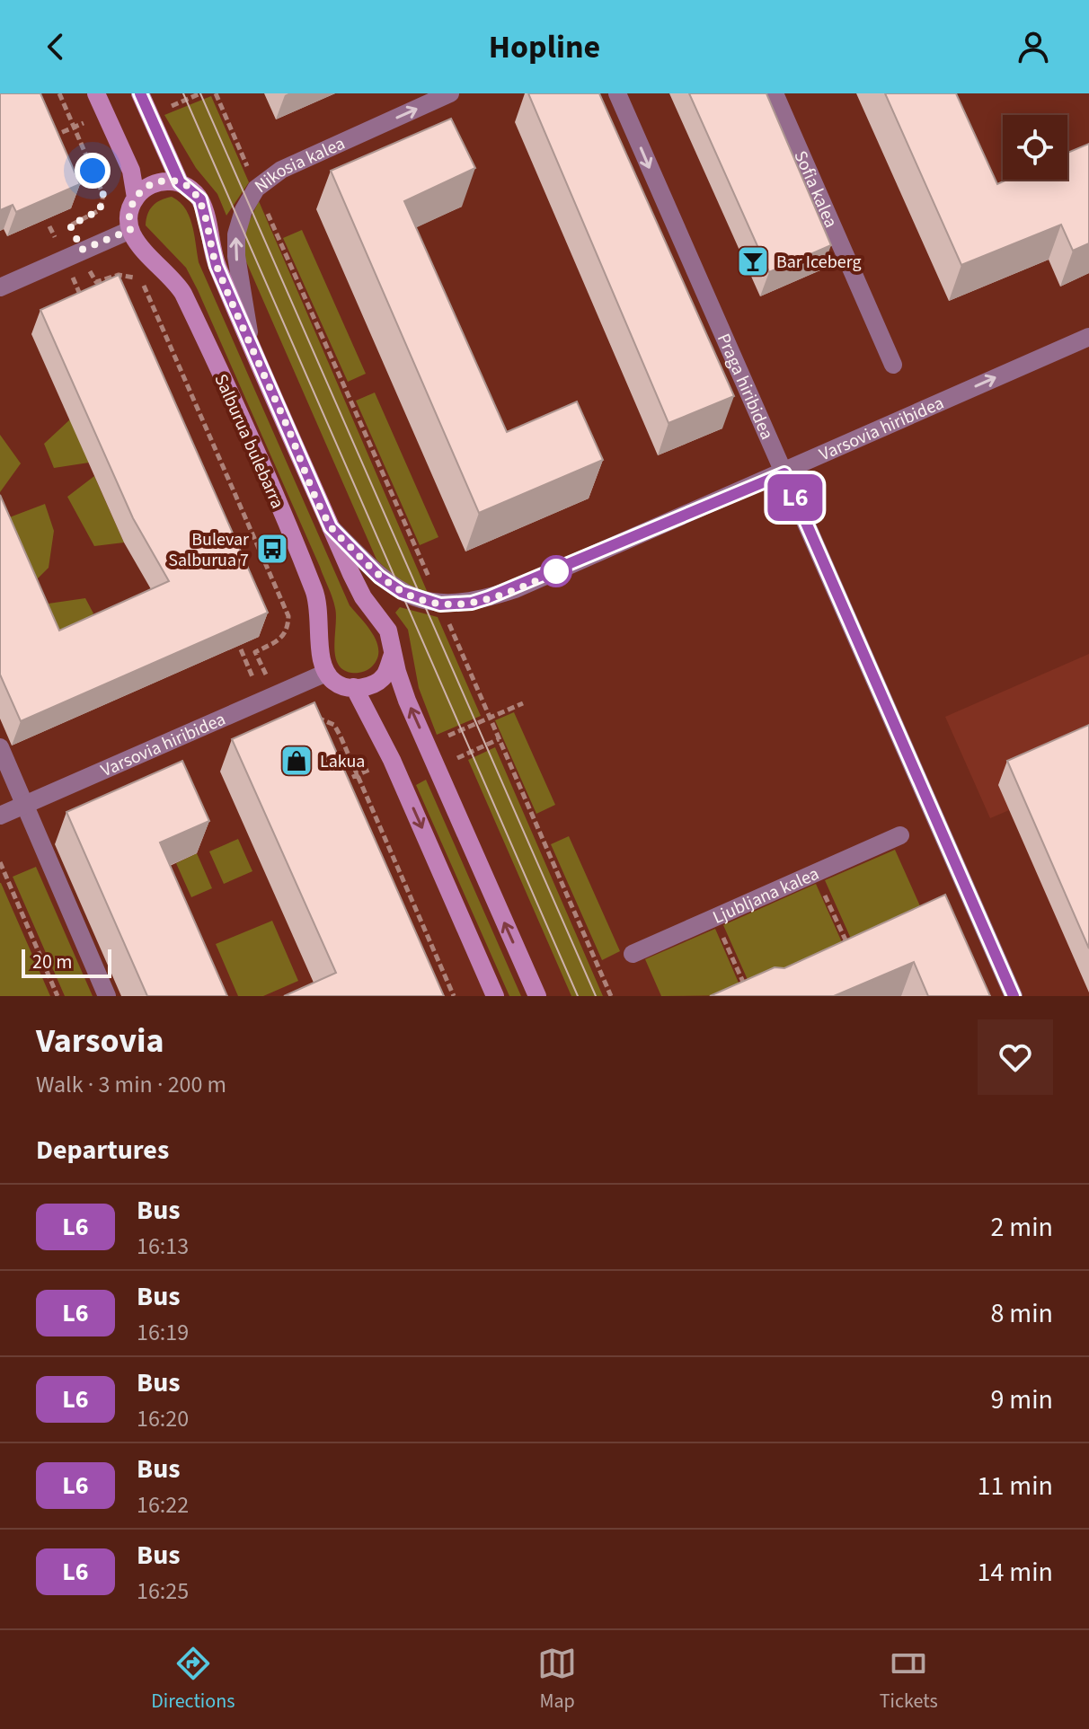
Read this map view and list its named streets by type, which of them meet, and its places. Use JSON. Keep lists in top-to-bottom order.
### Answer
{
  "streets": {
    "main road": ["Salburua bulebarra"],
    "street": [
      "Nikosia kalea",
      "Sofia kalea",
      "Praga hiribidea",
      "Varsovia hiribidea",
      "Ljubljana kalea"
    ]
  },
  "crossings": [
    ["Praga hiribidea", "Varsovia hiribidea"],
    ["Varsovia hiribidea", "Salburua bulebarra"]
  ],
  "one_way": ["Nikosia kalea", "Praga hiribidea"],
  "places": {
    "bar": ["Bar Iceberg"],
    "bus stop": ["Bulevar Salburua 7"],
    "shop": ["Lakua"]
  },
  "lines": ["bus line L6"],
  "scale_bar": "20 m",
  "page": {
    "header": "Hopline",
    "on_map": "L6",
    "scale": "20 m",
    "heading": [
      ["Varsovia", "Walk · 3 min · 200 m"],
      "Departures"
    ],
    "list": [
      {
        "mark": "L6",
        "name": "Bus",
        "note": "16:13",
        "value": "2 min"
      },
      {
        "mark": "L6",
        "name": "Bus",
        "note": "16:19",
        "value": "8 min"
      },
      {
        "mark": "L6",
        "name": "Bus",
        "note": "16:20",
        "value": "9 min"
      },
      {
        "mark": "L6",
        "name": "Bus",
        "note": "16:22",
        "value": "11 min"
      },
      {
        "mark": "L6",
        "name": "Bus",
        "note": "16:25",
        "value": "14 min"
      }
    ],
    "tabs": ["Directions", "Map", "Tickets"]
  }
}
